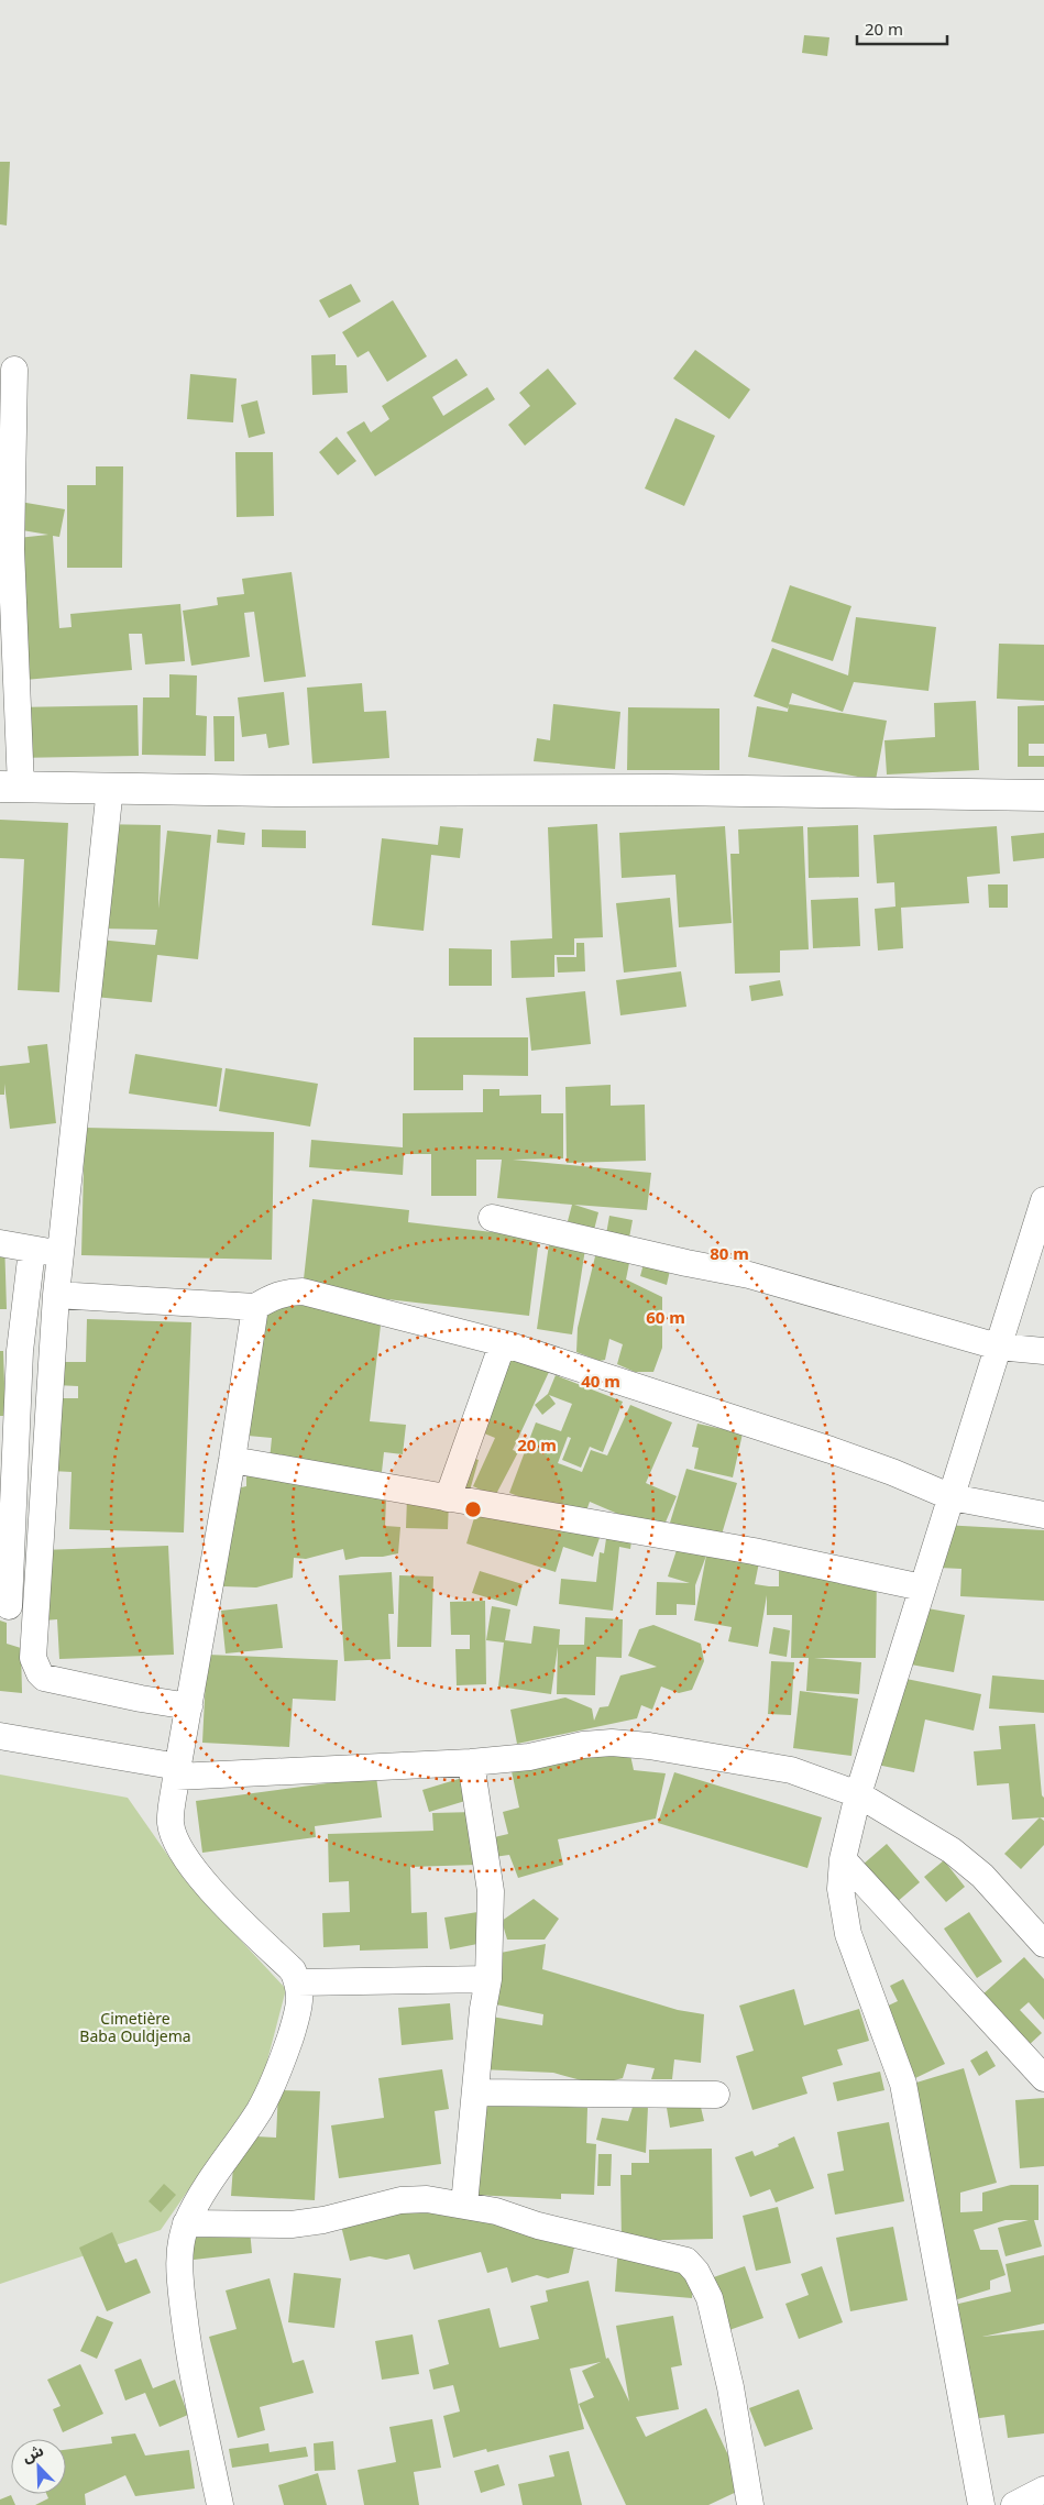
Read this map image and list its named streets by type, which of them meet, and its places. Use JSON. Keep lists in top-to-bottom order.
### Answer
{
  "parks": ["Cimetière Baba Ouldjema"],
  "scale_bar": "20 m",
  "north": "top left",
  "rings": [
    "80 m",
    "60 m",
    "40 m",
    "20 m"
  ]
}
